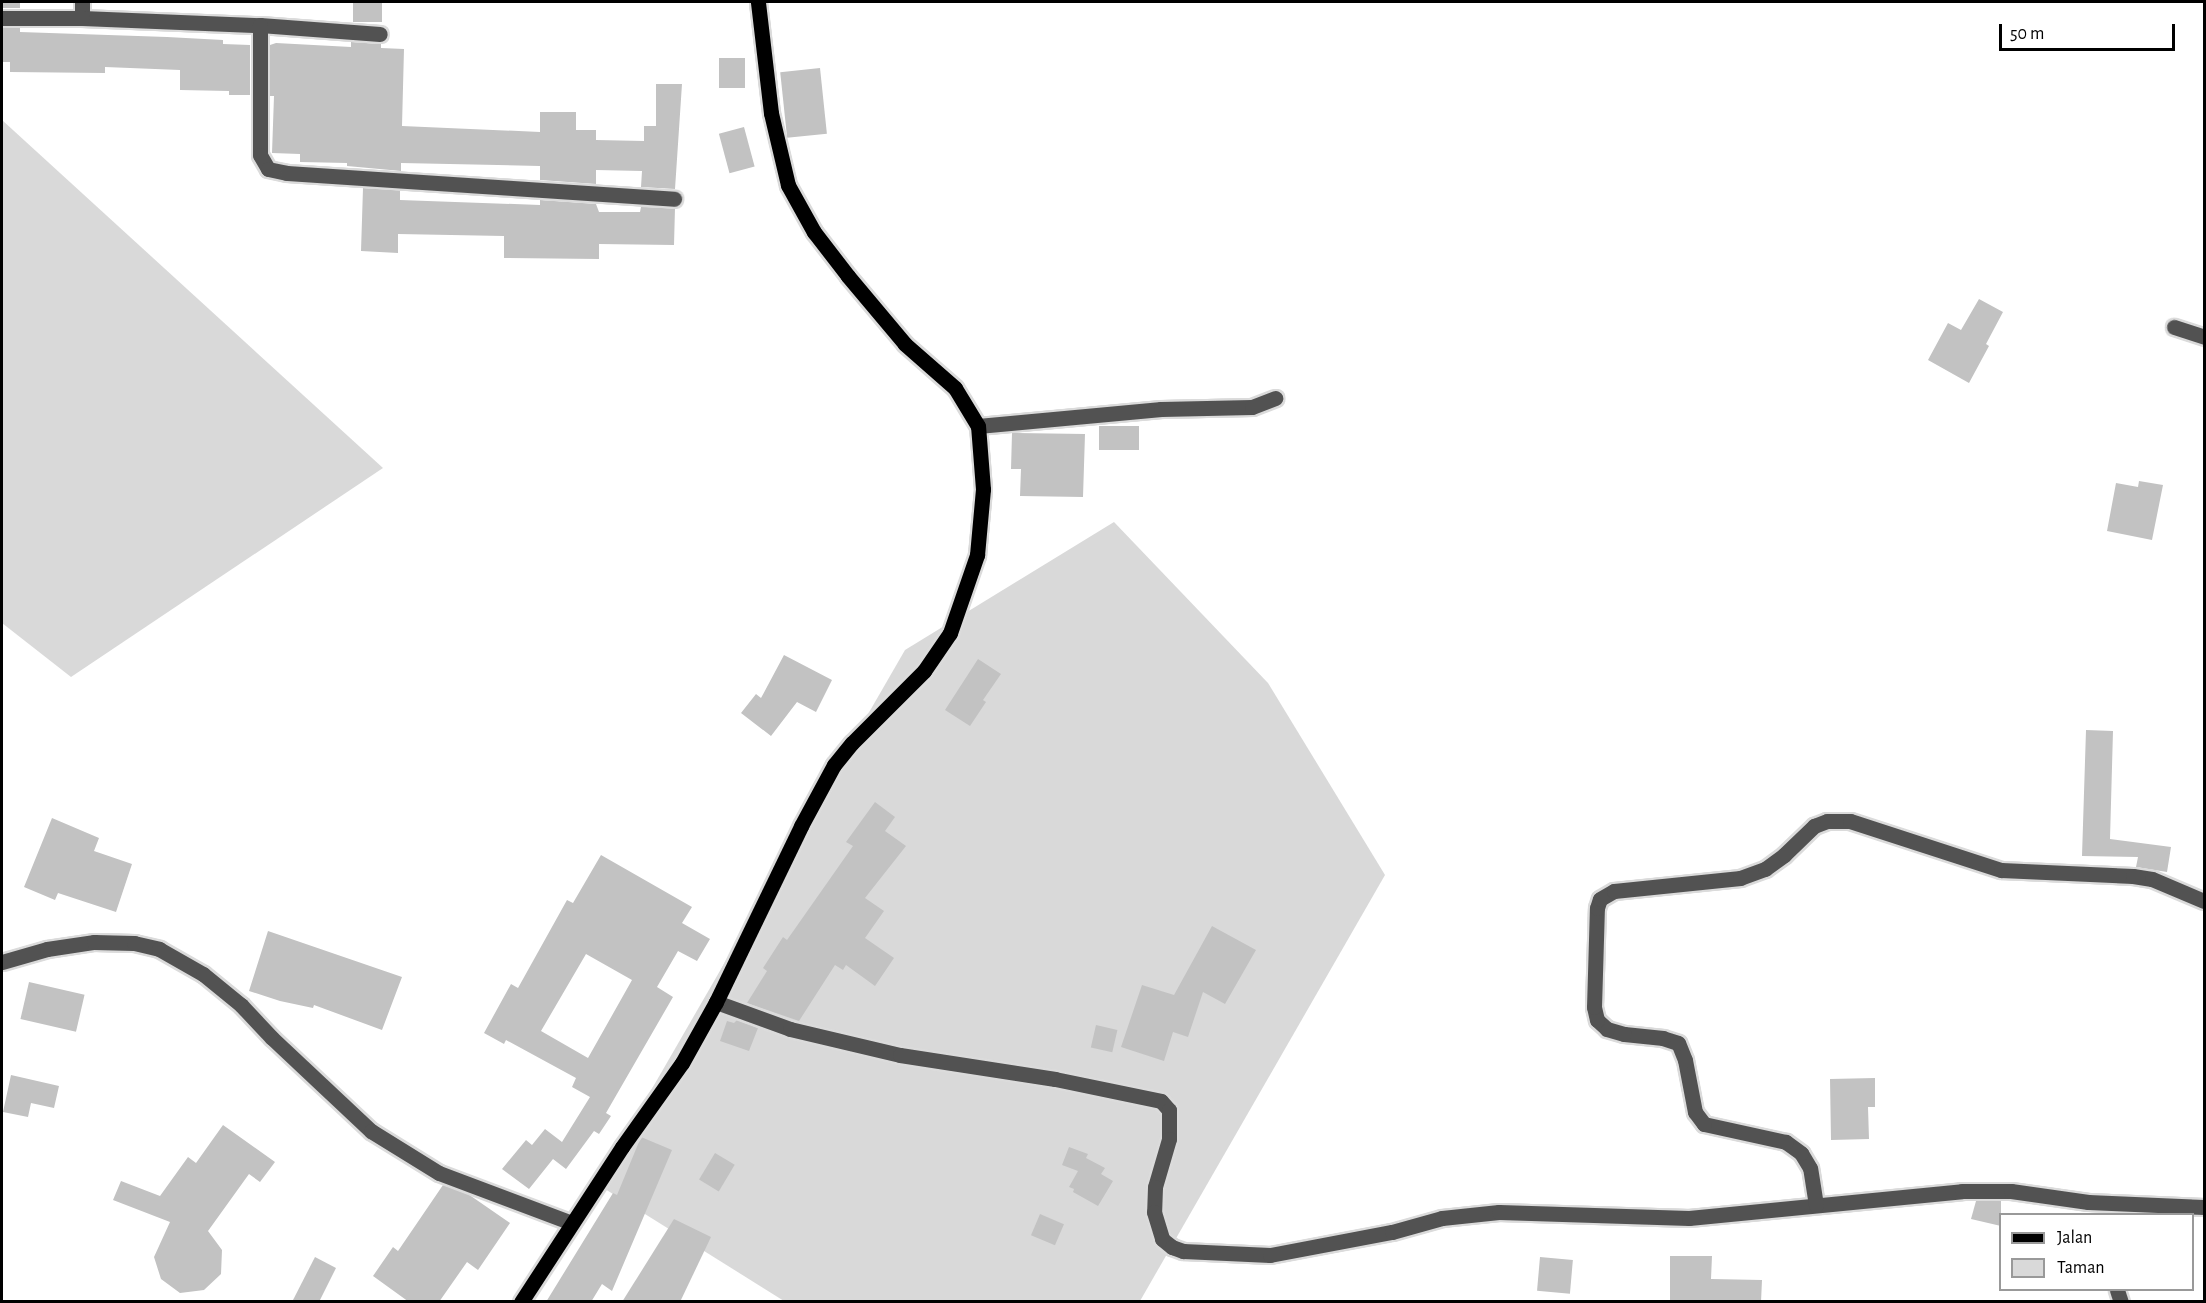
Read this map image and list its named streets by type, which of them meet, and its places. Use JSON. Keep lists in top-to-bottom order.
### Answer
{
  "legend": ["Jalan", "Taman"],
  "scale_bar": "50 m"
}
